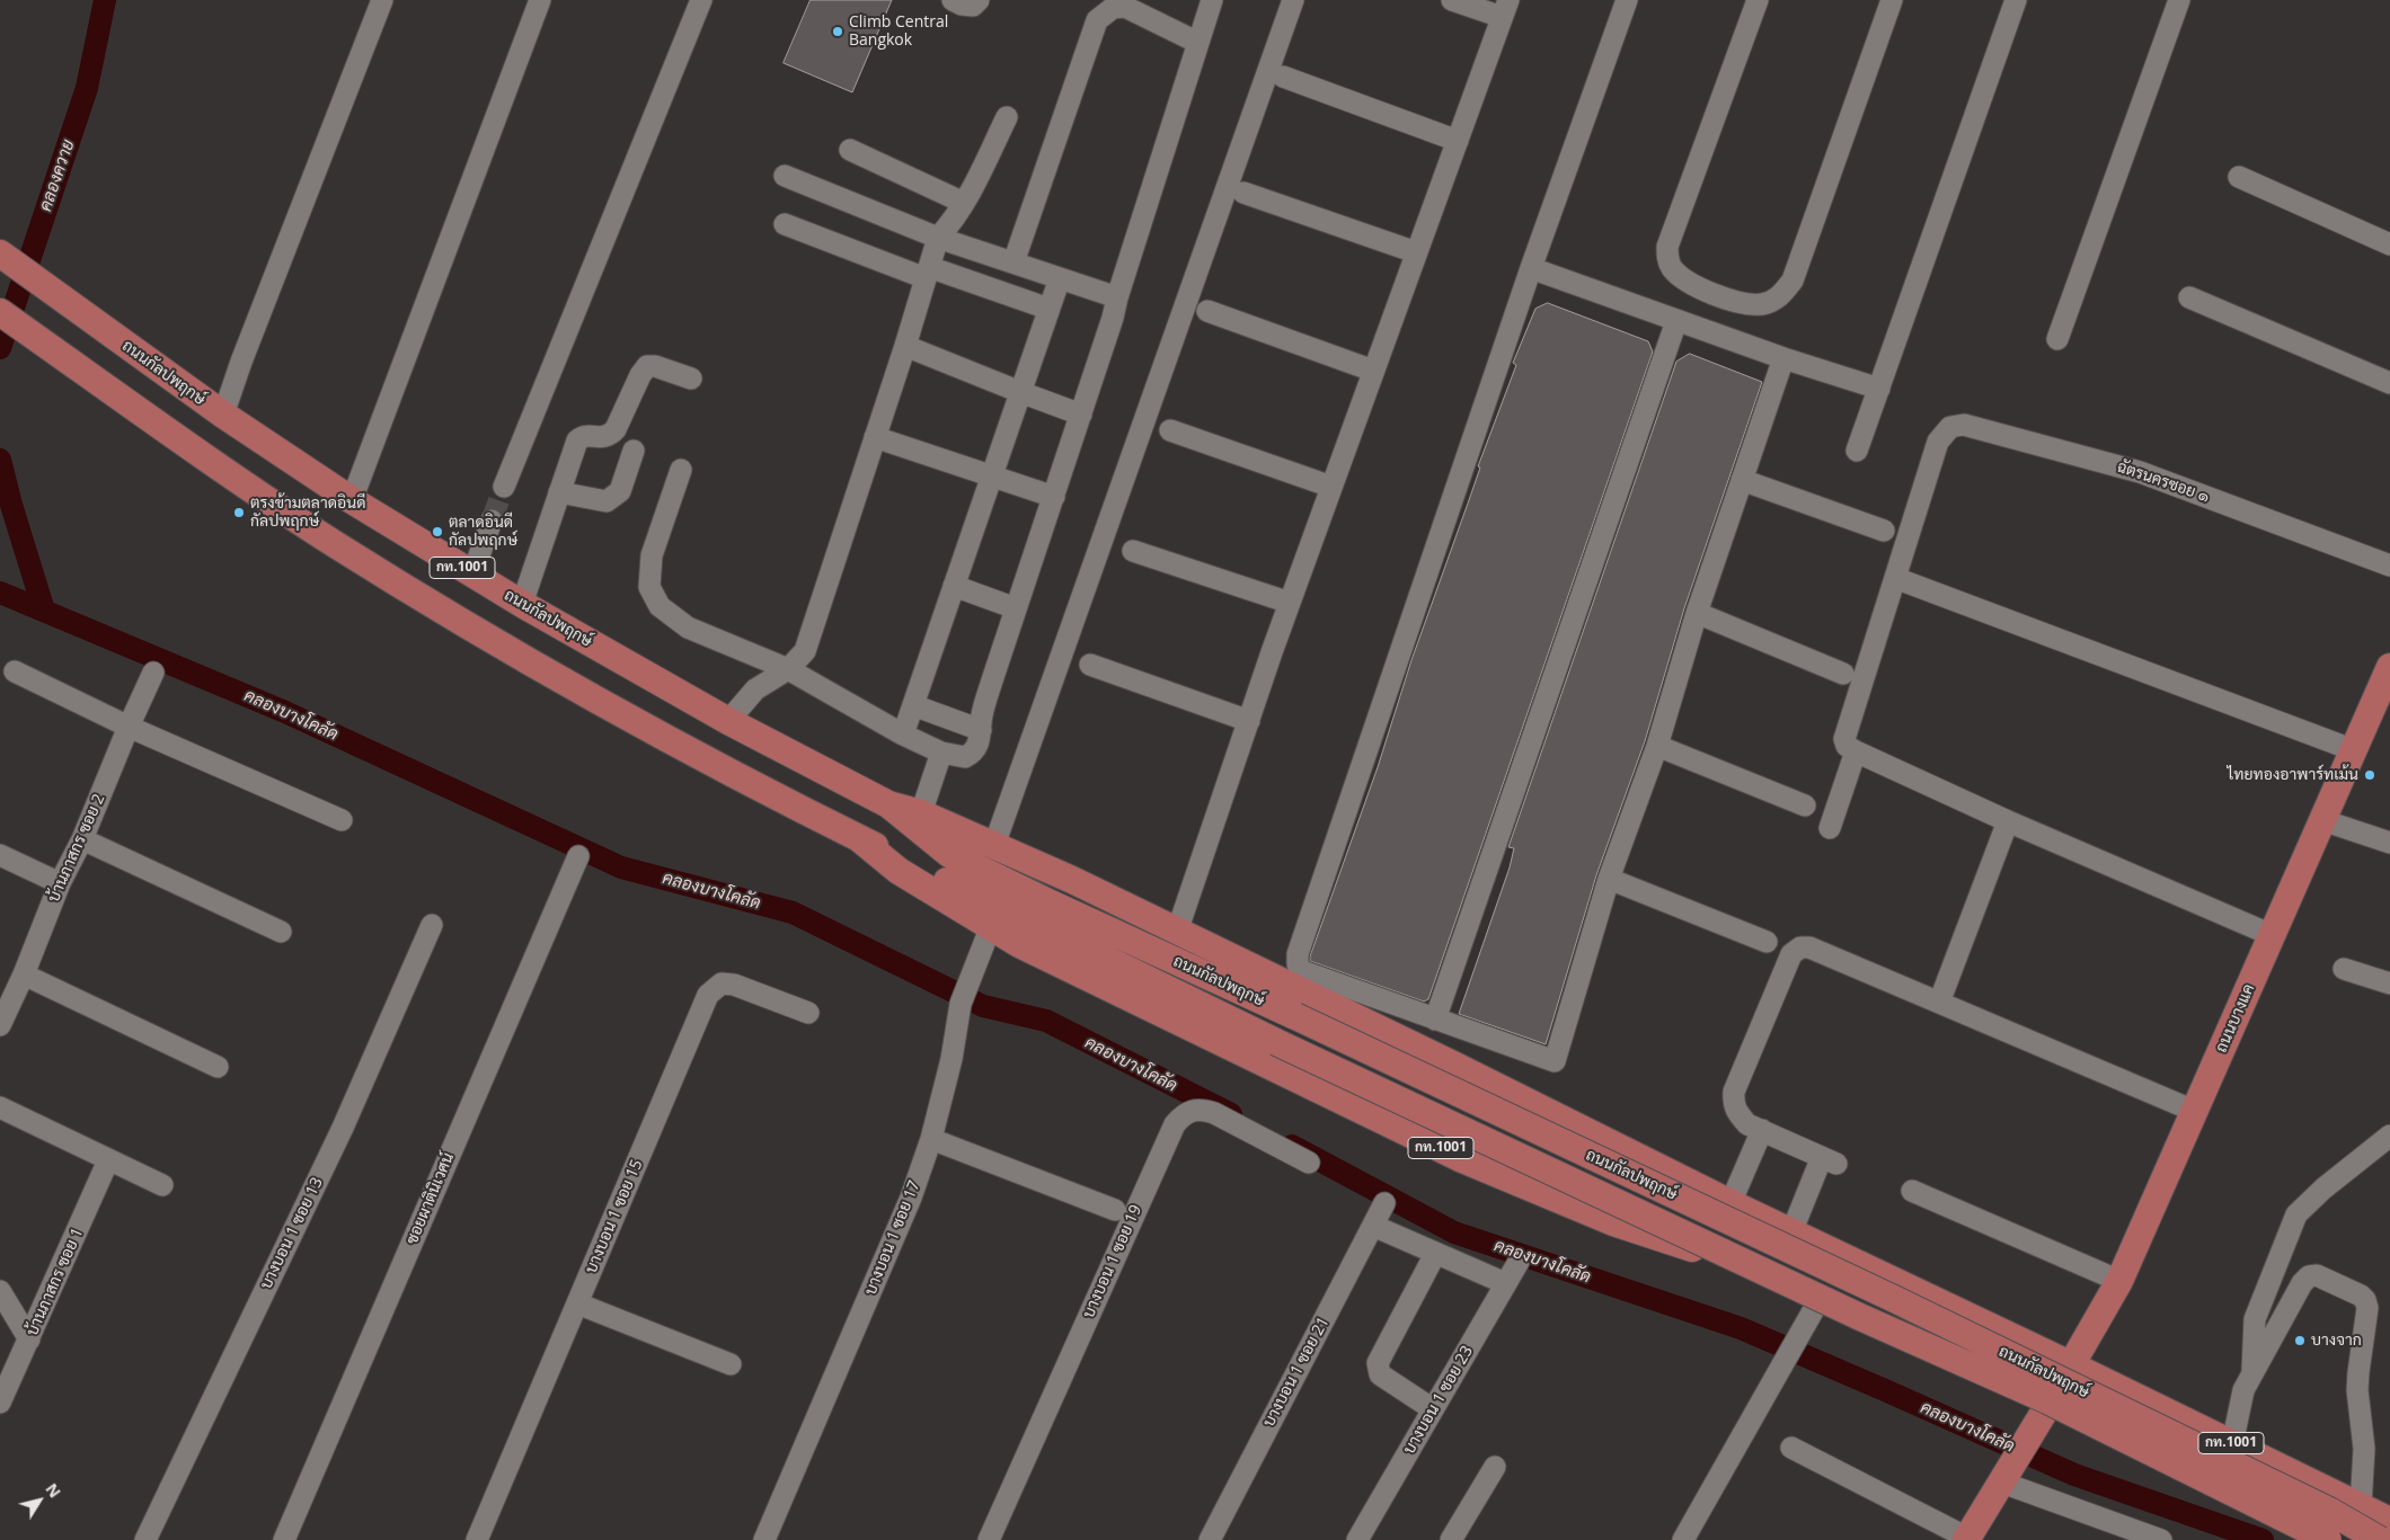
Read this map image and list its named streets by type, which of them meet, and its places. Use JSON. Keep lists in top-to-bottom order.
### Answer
{
  "streets": {
    "main road": ["ถนนกัลปพฤกษ์", "กท.1001", "ถนนบางแค"],
    "street": [
      "ฉัตรนครซอย ๑",
      "บ้านภาสกร ซอย 2",
      "ซอยผาตินิเวศน์",
      "บางบอน 1 ซอย 15",
      "บางบอน 1 ซอย 13",
      "บางบอน 1 ซอย 17",
      "บางบอน 1 ซอย 19",
      "บ้านภาสกร ซอย 1",
      "บางบอน 1 ซอย 21",
      "บางบอน 1 ซอย 23"
    ]
  },
  "crossings": [
    ["ถนนกัลปพฤกษ์", "ถนนบางแค"],
    ["ถนนกัลปพฤกษ์", "บางบอน 1 ซอย 17"]
  ],
  "water": ["คลองควาย", "คลองบางโคลัด"],
  "places": [
    "Climb Central Bangkok",
    "ตรงข้ามตลาดอินดี กัลปพฤกษ์",
    "ตลาดอินดี กัลปพฤกษ์",
    "ไทยทองอาพาร์ทเม้น",
    "บางจาก"
  ],
  "north": "top right"
}
